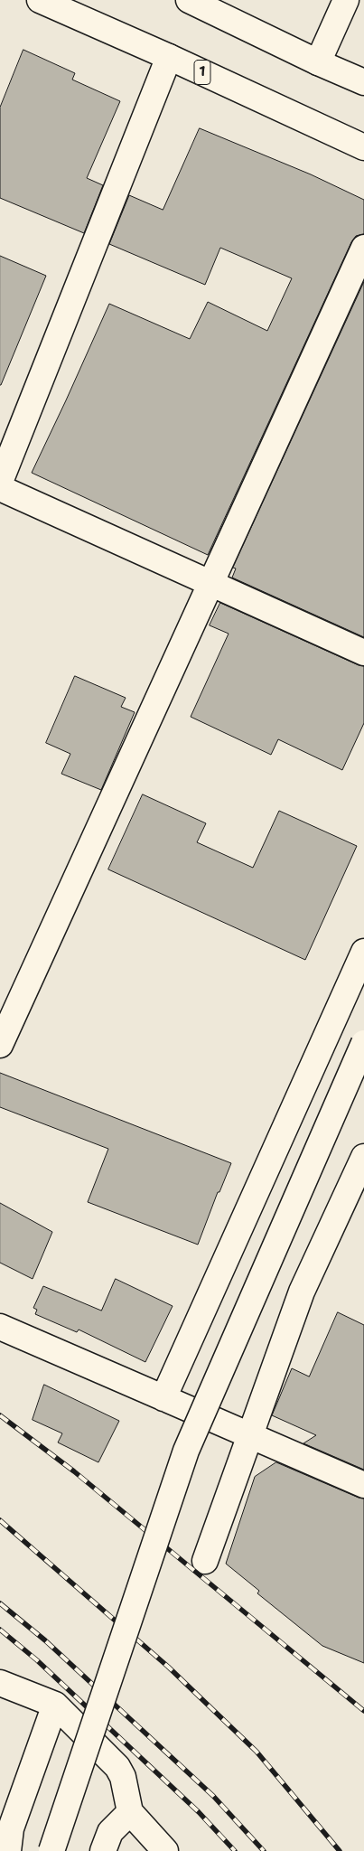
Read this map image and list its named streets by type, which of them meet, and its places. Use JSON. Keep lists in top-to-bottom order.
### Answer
{
  "streets": {
    "main road": ["1"]
  }
}
